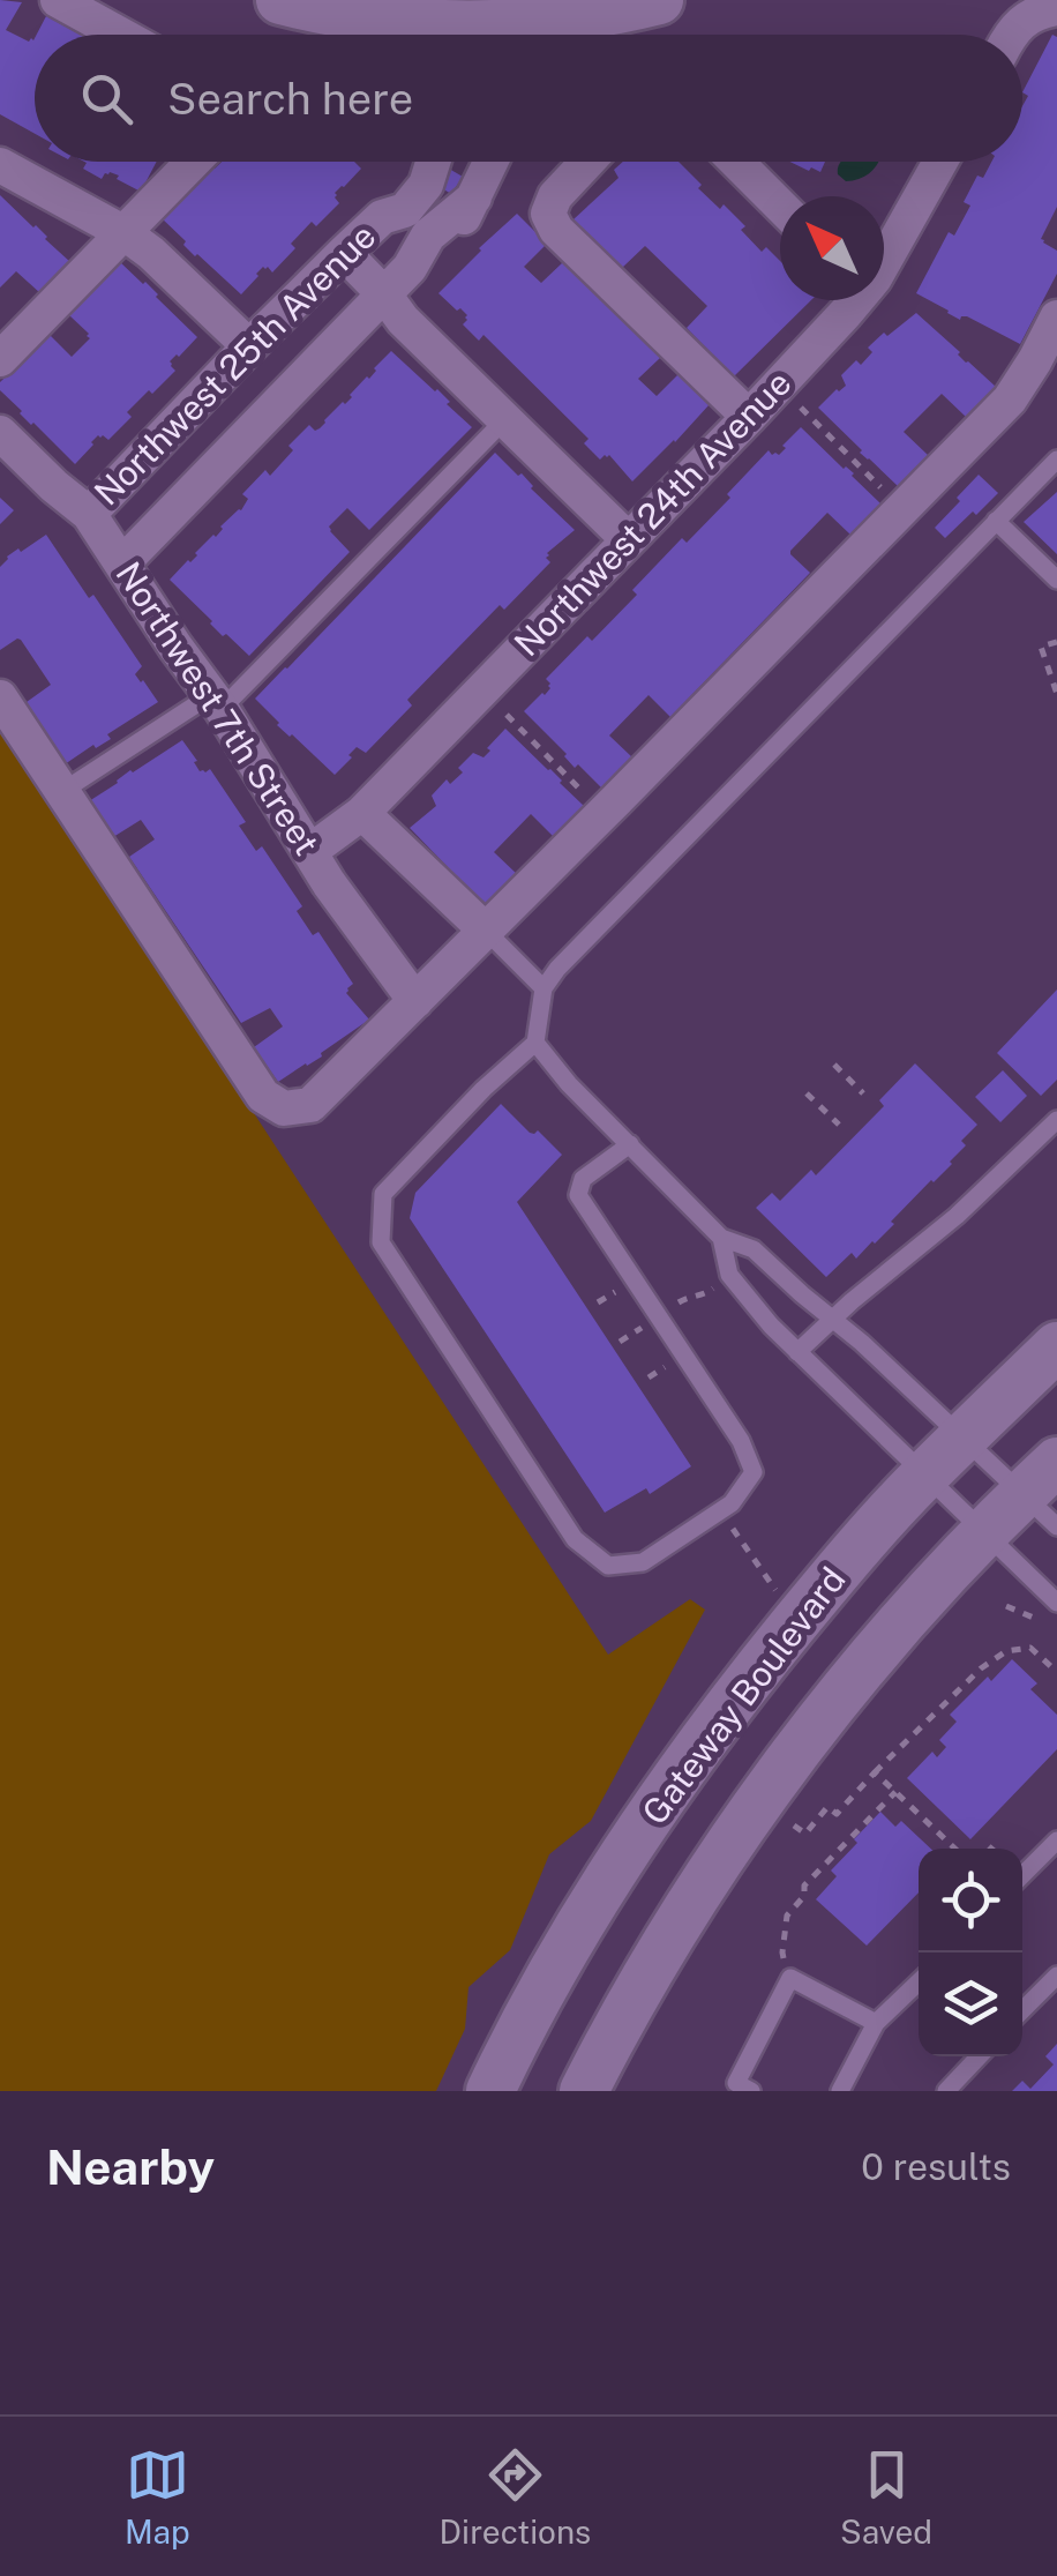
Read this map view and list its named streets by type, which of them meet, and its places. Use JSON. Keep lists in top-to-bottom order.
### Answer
{
  "streets": {
    "main road": ["Gateway Boulevard"],
    "street": ["Northwest 25th Avenue", "Northwest 24th Avenue", "Northwest 7th Street"]
  },
  "crossings": [
    ["Northwest 25th Avenue", "Northwest 7th Street"],
    ["Northwest 24th Avenue", "Northwest 7th Street"]
  ],
  "north": "top left",
  "page": {
    "search": "Search here",
    "heading": ["Nearby", "0 results"],
    "nav": ["Map", "Directions", "Saved"]
  }
}
